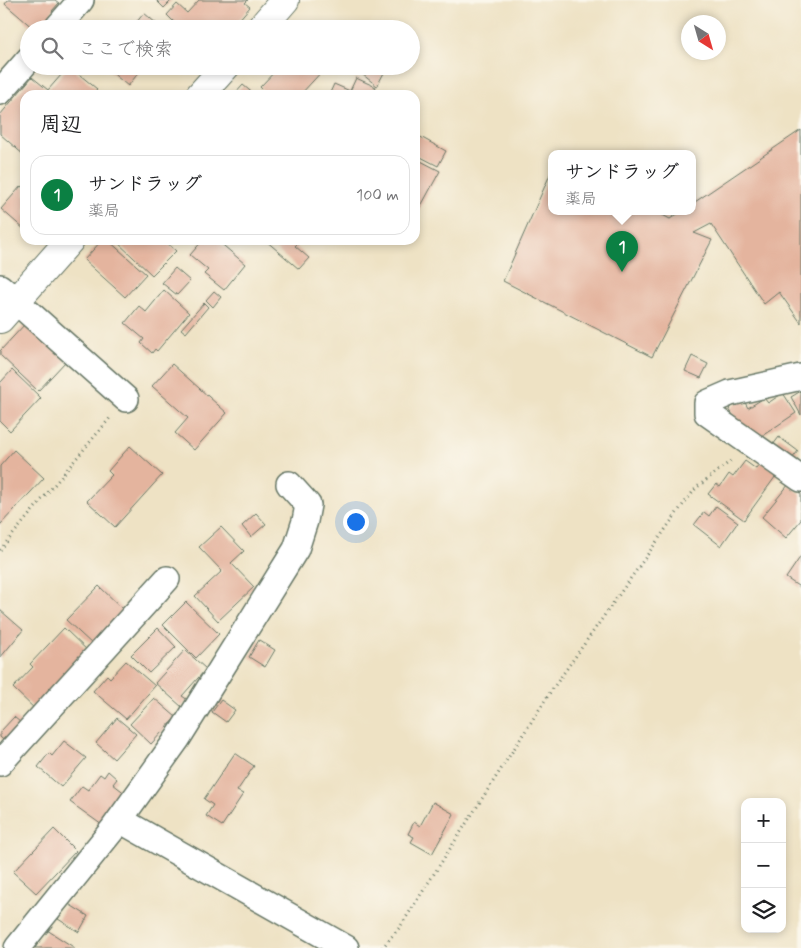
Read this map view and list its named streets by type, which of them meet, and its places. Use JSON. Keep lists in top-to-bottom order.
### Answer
{
  "north": "bottom right",
  "page": {
    "search": "ここで検索",
    "heading": "周辺",
    "popup": ["サンドラッグ", "薬局"],
    "list": [
      {
        "mark": "1",
        "name": "サンドラッグ",
        "note": "薬局",
        "value": "100 m"
      }
    ],
    "pins": "1",
    "map_buttons": ["+", "−"]
  }
}
